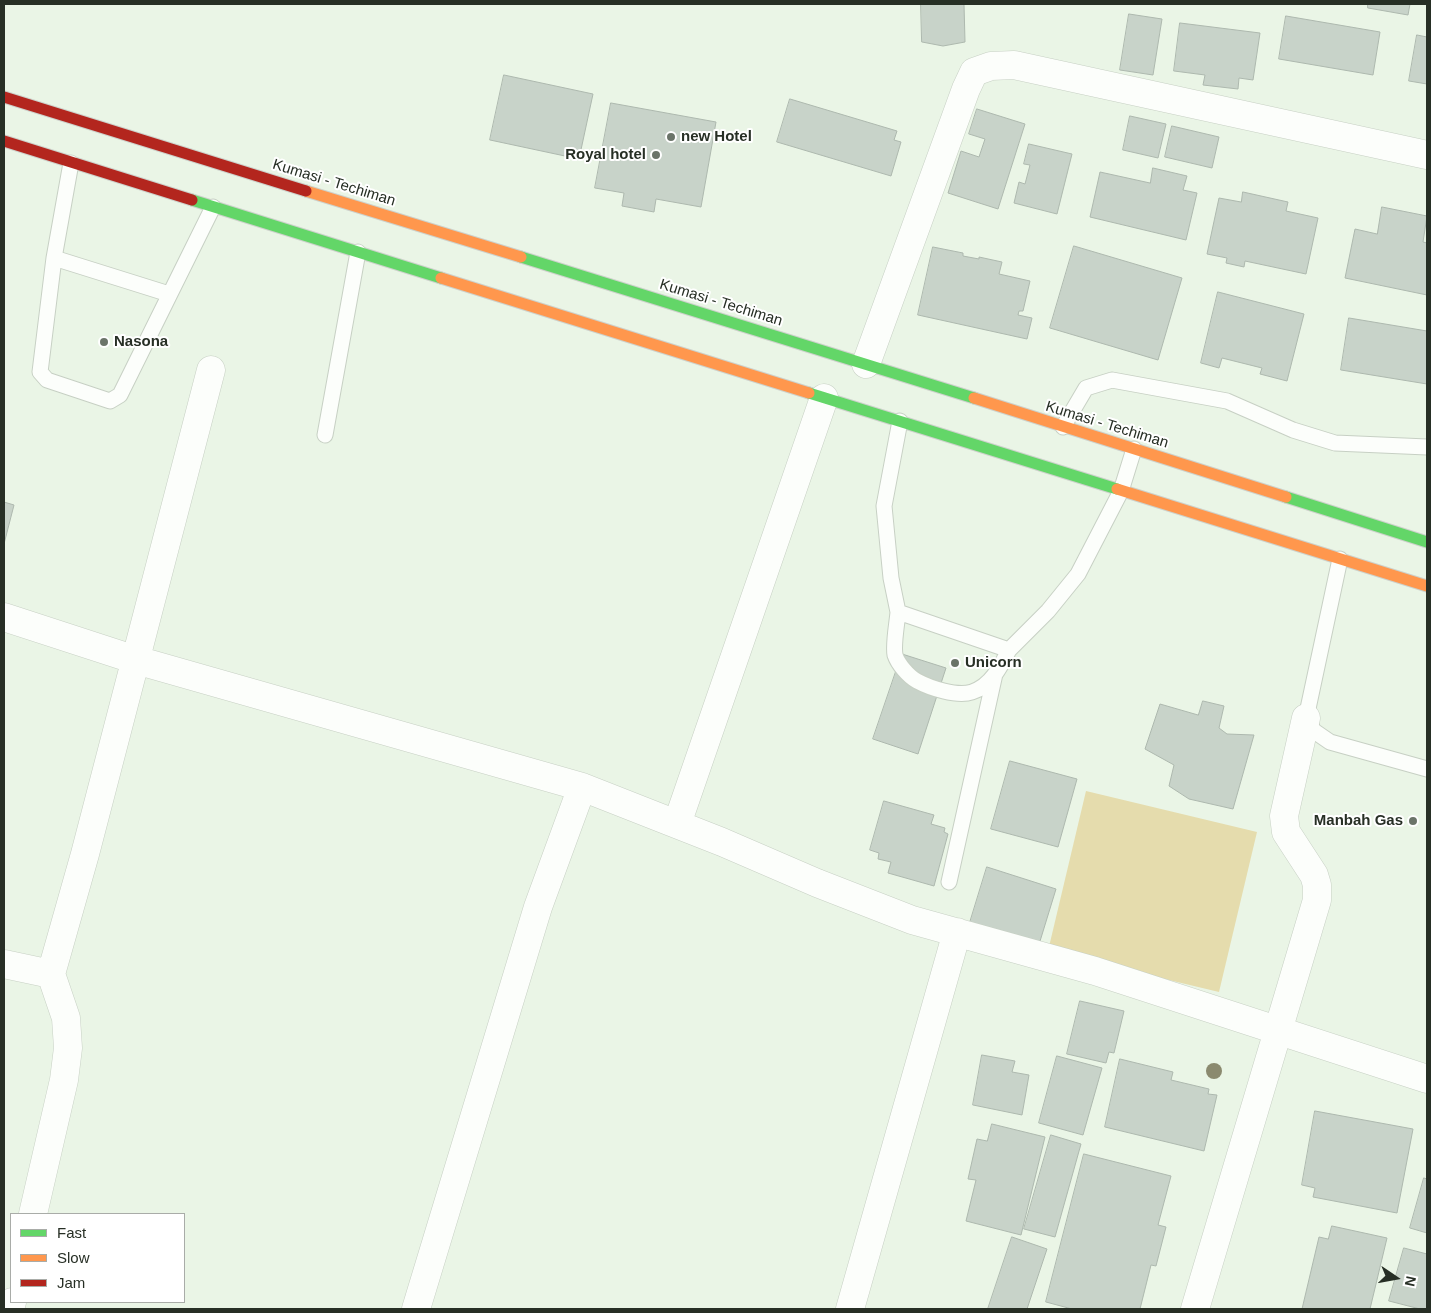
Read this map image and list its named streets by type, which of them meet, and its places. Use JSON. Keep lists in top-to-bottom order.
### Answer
{
  "streets": {
    "highway": ["Kumasi - Techiman"]
  },
  "places": [
    "new Hotel",
    "Royal hotel",
    "Nasona",
    "Unicorn",
    "Manbah Gas"
  ],
  "legend": ["Fast", "Slow", "Jam"],
  "north": "right"
}
